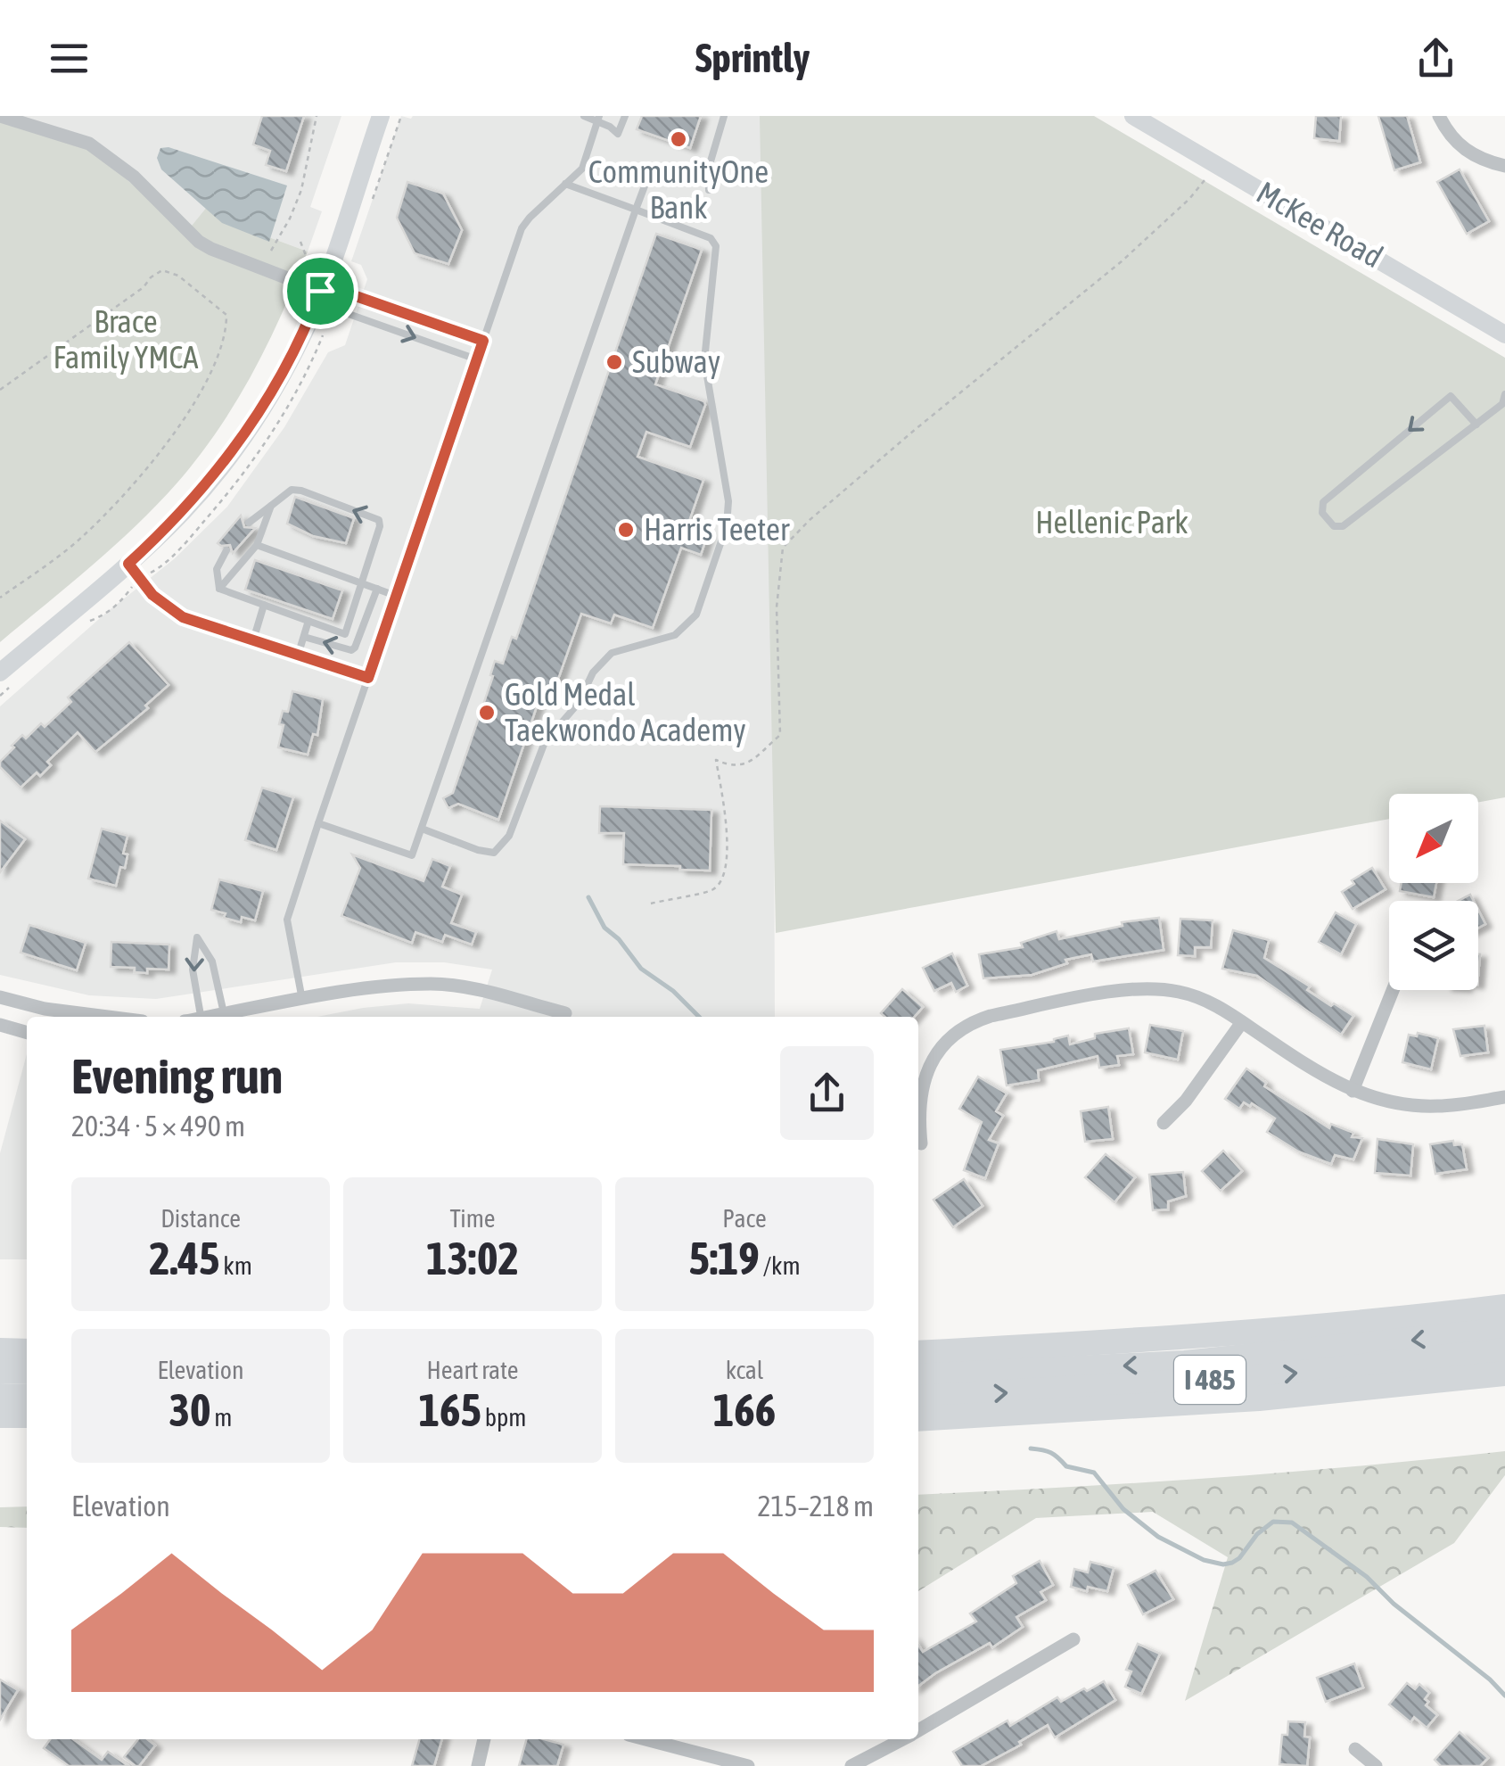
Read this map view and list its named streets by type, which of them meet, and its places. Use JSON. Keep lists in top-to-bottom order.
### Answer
{
  "streets": {
    "highway": ["I 485"],
    "main road": ["McKee Road"]
  },
  "parks": ["Brace Family YMCA", "Hellenic Park"],
  "places": [
    "CommunityOne Bank",
    "Subway",
    "Harris Teeter",
    "Gold Medal Taekwondo Academy"
  ],
  "north": "bottom left",
  "page": {
    "header": "Sprintly",
    "heading": ["Evening run", "20:34 · 5 × 490 m"],
    "stats": [
      ["Distance", "2.45 km"],
      ["Time", "13:02"],
      ["Pace", "5:19 /km"],
      ["Elevation", "30 m"],
      ["Heart rate", "165 bpm"],
      ["kcal", "166"]
    ],
    "chart": ["Elevation", "215–218 m"]
  }
}
